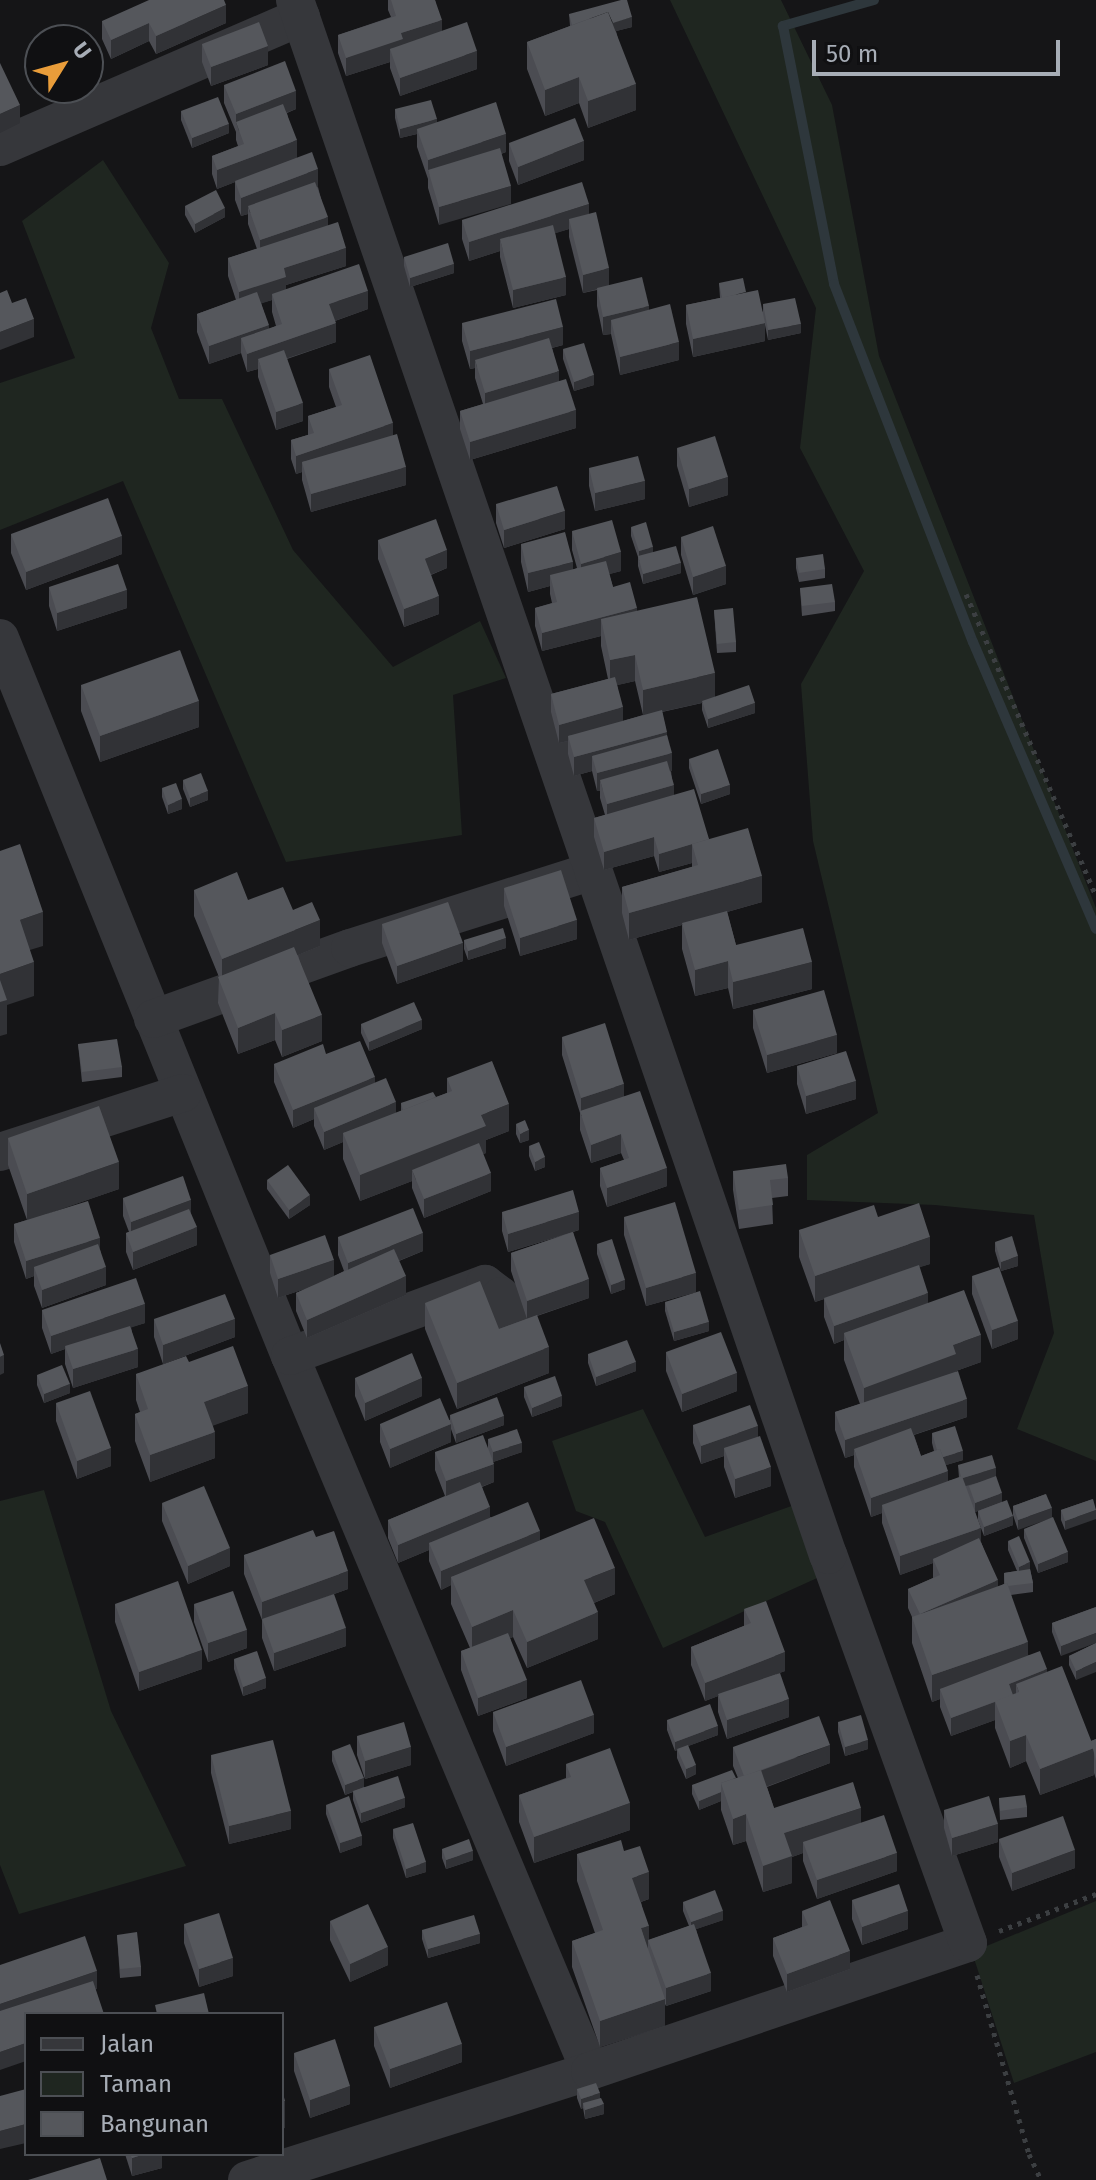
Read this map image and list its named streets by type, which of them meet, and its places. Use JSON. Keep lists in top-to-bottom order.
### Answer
{
  "legend": ["Jalan", "Taman", "Bangunan"],
  "scale_bar": "50 m",
  "north": "top right"
}
